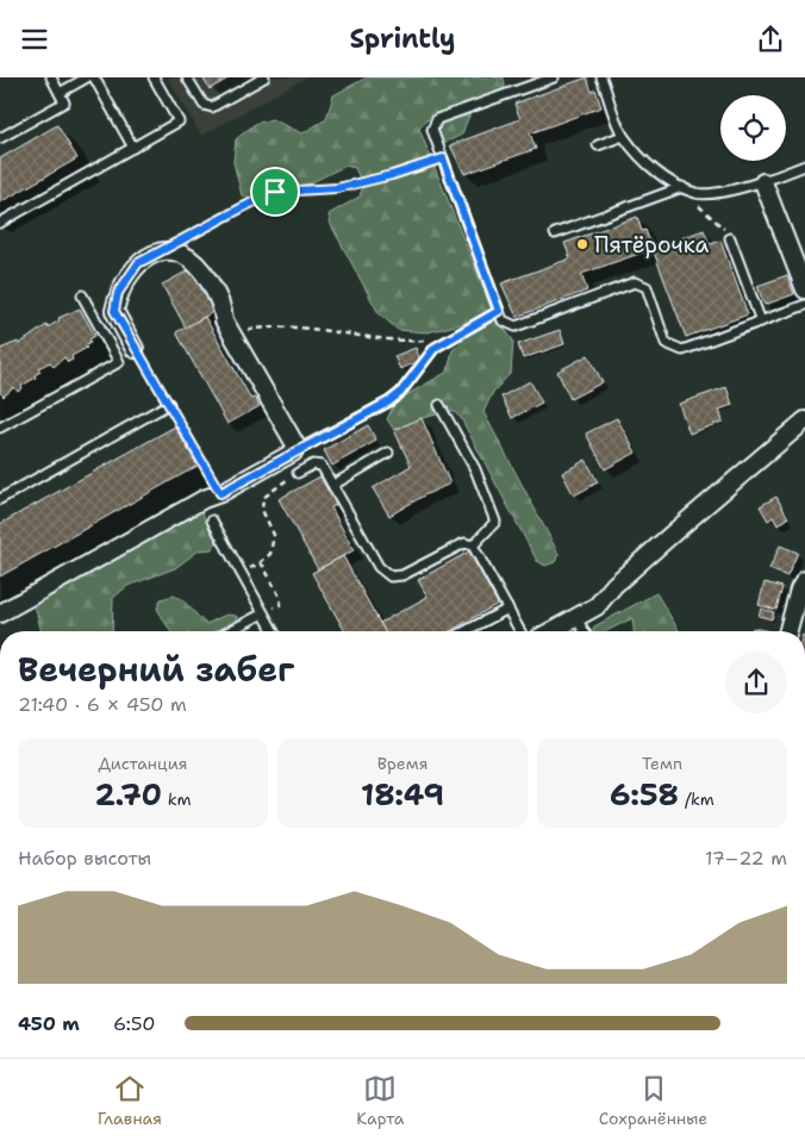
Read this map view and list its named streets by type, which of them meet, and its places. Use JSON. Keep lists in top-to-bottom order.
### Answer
{
  "places": ["Пятёрочка"],
  "page": {
    "header": "Sprintly",
    "heading": ["Вечерний забег", "21:40 · 6 × 450 m"],
    "stats": [
      ["Дистанция", "2.70 km"],
      ["Время", "18:49"],
      ["Темп", "6:58 /km"]
    ],
    "chart": ["Набор высоты", "17–22 m"],
    "list": [
      {
        "name": "450 m",
        "note": "6:50"
      }
    ],
    "tabs": ["Главная", "Карта", "Сохранённые"]
  }
}
